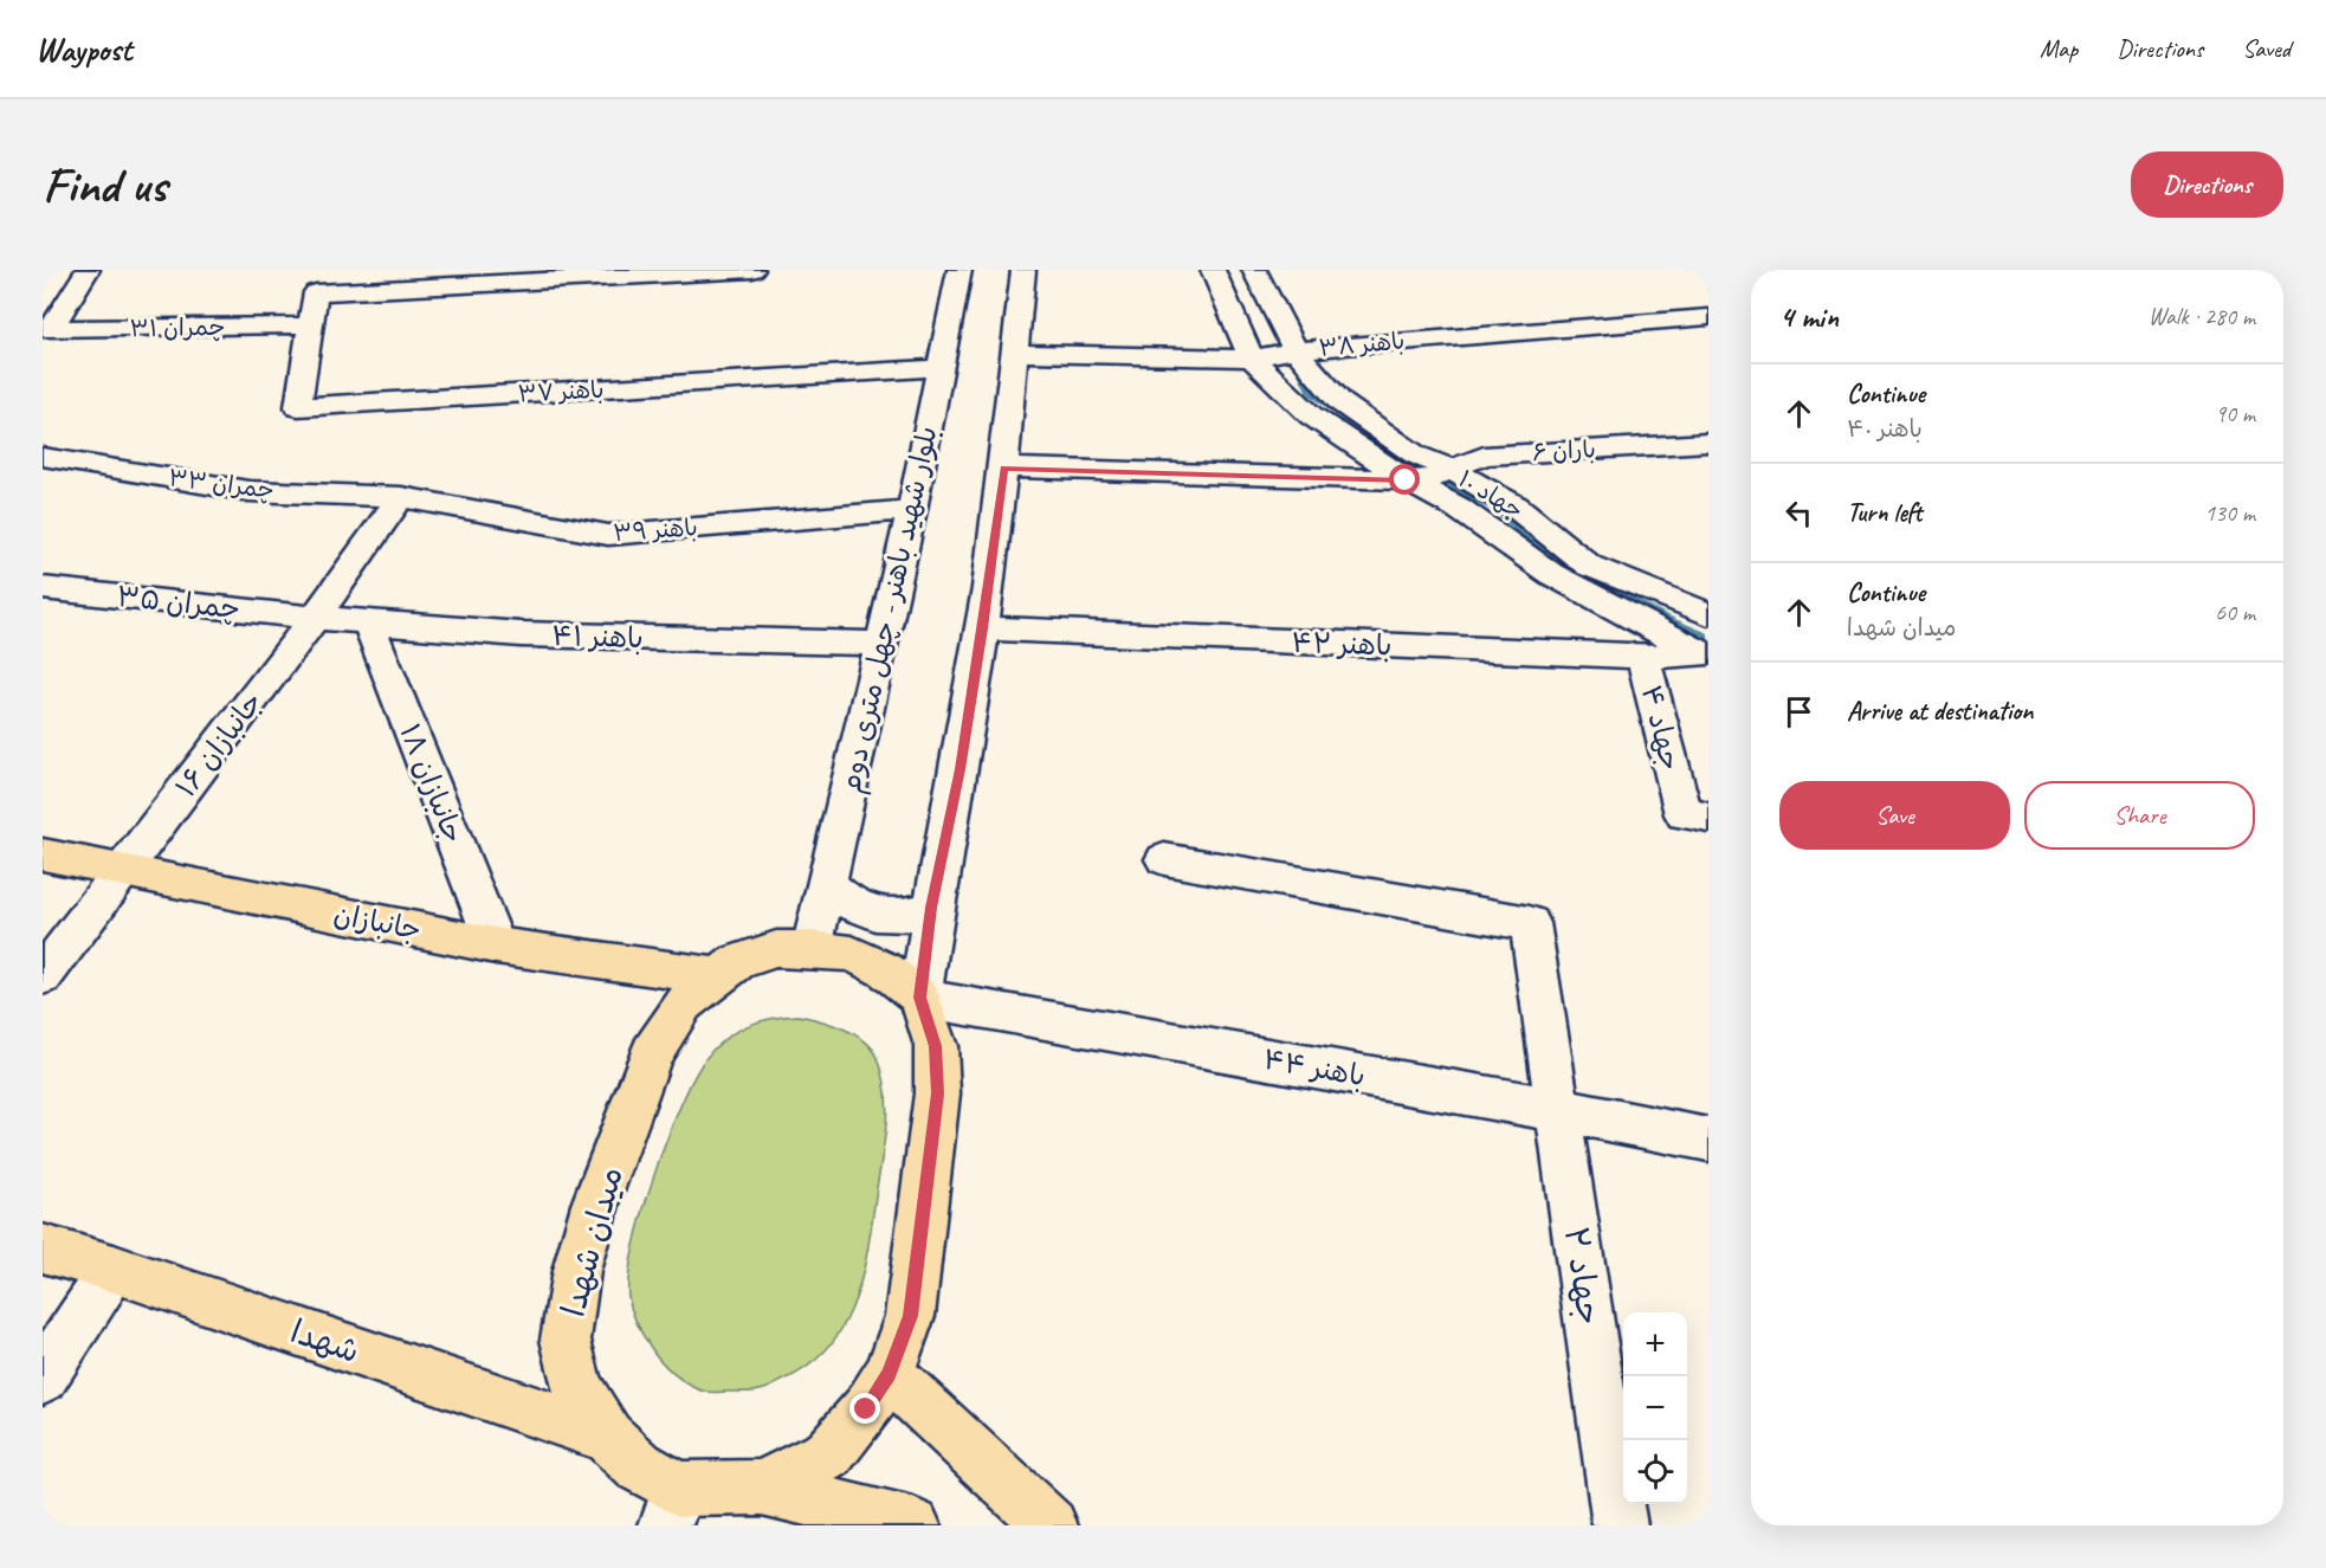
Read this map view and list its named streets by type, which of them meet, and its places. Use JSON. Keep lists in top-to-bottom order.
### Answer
{
  "streets": {
    "main road": ["جانبازان", "میدان شهدا", "شهدا"],
    "street": [
      "چمران ۳۱",
      "باهنر ۳۸",
      "باهنر ۳۷",
      "باران ۶",
      "چمران ۳۳",
      "جهاد ۱۰",
      "باهنر ۳۹",
      "چمران ۳۵",
      "بلوار شهید باهنر - چهل متری دوم",
      "باهنر ۴۱",
      "باهنر ۴۲",
      "جهاد ۴",
      "جانبازان ۱۶",
      "جانبازان ۱۸",
      "باهنر ۴۴",
      "جهاد ۲"
    ]
  },
  "crossings": [
    ["چمران ۳۱", "باهنر ۳۷"],
    ["باهنر ۳۸", "جهاد ۱۰"],
    ["باهنر ۳۷", "بلوار شهید باهنر - چهل متری دوم"],
    ["باران ۶", "جهاد ۱۰"],
    ["چمران ۳۳", "باهنر ۳۹"],
    ["چمران ۳۳", "جانبازان ۱۶"],
    ["باهنر ۳۹", "بلوار شهید باهنر - چهل متری دوم"],
    ["باهنر ۳۹", "جانبازان ۱۶"],
    ["چمران ۳۵", "باهنر ۴۱"],
    ["چمران ۳۵", "جانبازان ۱۶"],
    ["بلوار شهید باهنر - چهل متری دوم", "باهنر ۴۱"],
    ["بلوار شهید باهنر - چهل متری دوم", "میدان شهدا"],
    ["باهنر ۴۱", "جانبازان ۱۶"],
    ["باهنر ۴۱", "جانبازان ۱۸"],
    ["باهنر ۴۲", "جهاد ۴"],
    ["جانبازان ۱۶", "جانبازان"],
    ["جانبازان ۱۸", "جانبازان"],
    ["جانبازان", "میدان شهدا"],
    ["باهنر ۴۴", "میدان شهدا"],
    ["باهنر ۴۴", "جهاد ۲"],
    ["میدان شهدا", "شهدا"]
  ],
  "page": {
    "header": "Waypost",
    "nav": ["Map", "Directions", "Saved"],
    "buttons": [
      "Directions",
      ["Save", "Share"]
    ],
    "title": "Find us",
    "heading": ["4 min", "Walk · 280 m"],
    "list": [
      ["Continue", "باهنر ۴۰", "90 m"],
      ["Turn left", "130 m"],
      ["Continue", "میدان شهدا", "60 m"],
      "Arrive at destination"
    ],
    "map_buttons": ["+", "−"]
  }
}
